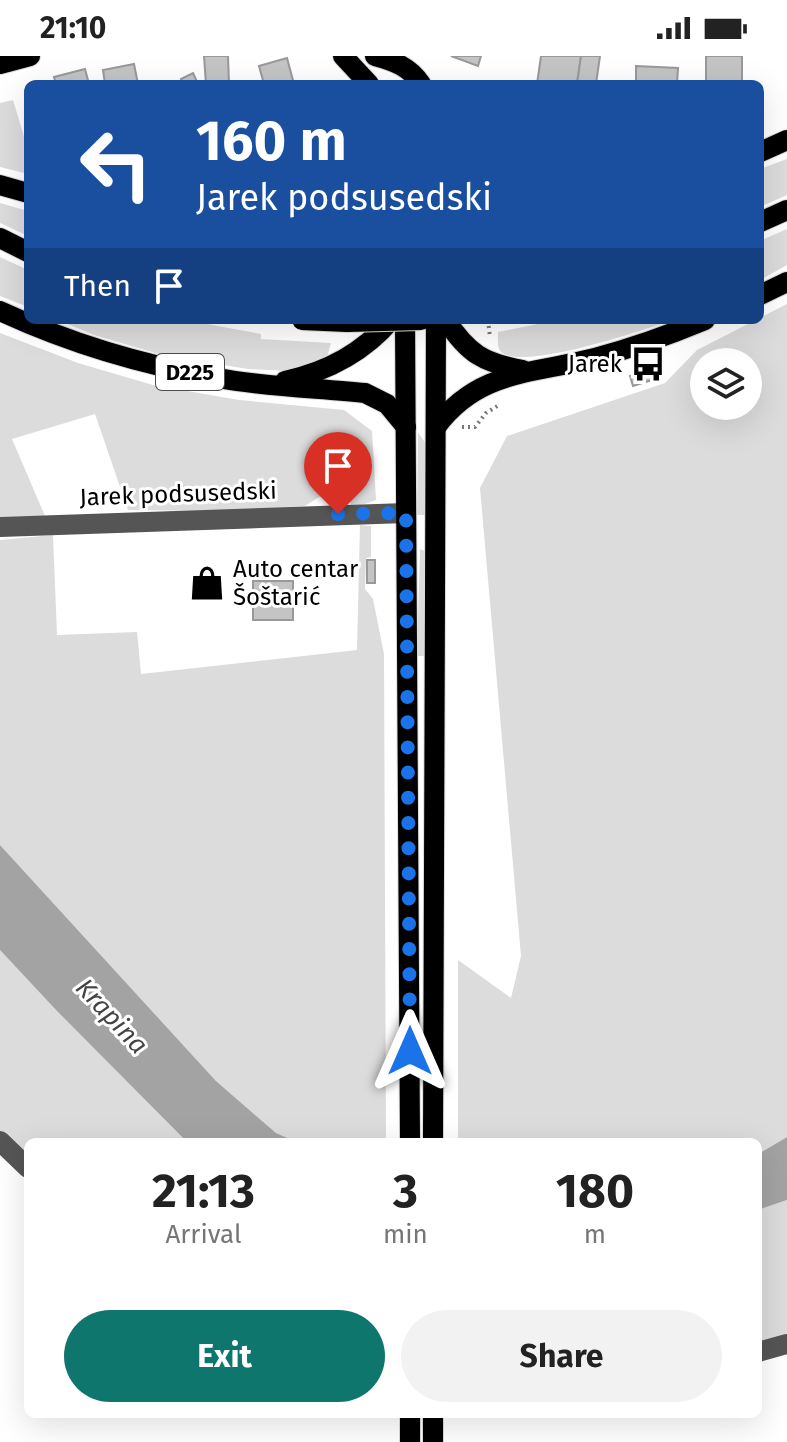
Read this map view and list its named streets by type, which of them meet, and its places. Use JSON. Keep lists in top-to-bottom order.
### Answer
{
  "streets": {
    "main road": ["D225"],
    "lane": ["Jarek podsusedski"]
  },
  "water": ["Krapina"],
  "places": {
    "bus stop": ["Jarek"],
    "shop": ["Auto centar Šoštarić"]
  },
  "page": {
    "status": "21:10",
    "turn": ["160 m", "Jarek podsusedski"],
    "then": "Then",
    "eta": [
      "21:13",
      "Arrival",
      "3",
      "min",
      "180",
      "m"
    ],
    "buttons": ["Exit", "Share"]
  }
}
